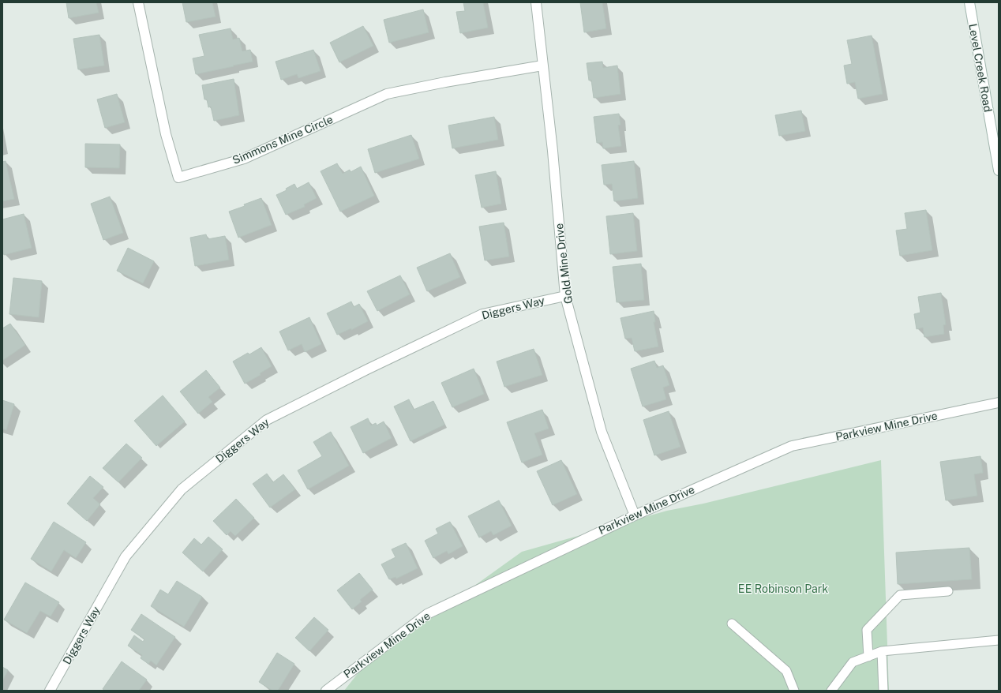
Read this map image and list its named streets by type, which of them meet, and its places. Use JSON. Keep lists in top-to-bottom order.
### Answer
{
  "streets": {
    "street": [
      "Level Creek Road",
      "Simmons Mine Circle",
      "Gold Mine Drive",
      "Diggers Way",
      "Parkview Mine Drive"
    ]
  },
  "crossings": [
    ["Simmons Mine Circle", "Gold Mine Drive"],
    ["Gold Mine Drive", "Diggers Way"],
    ["Gold Mine Drive", "Parkview Mine Drive"]
  ],
  "parks": ["EE Robinson Park"]
}
